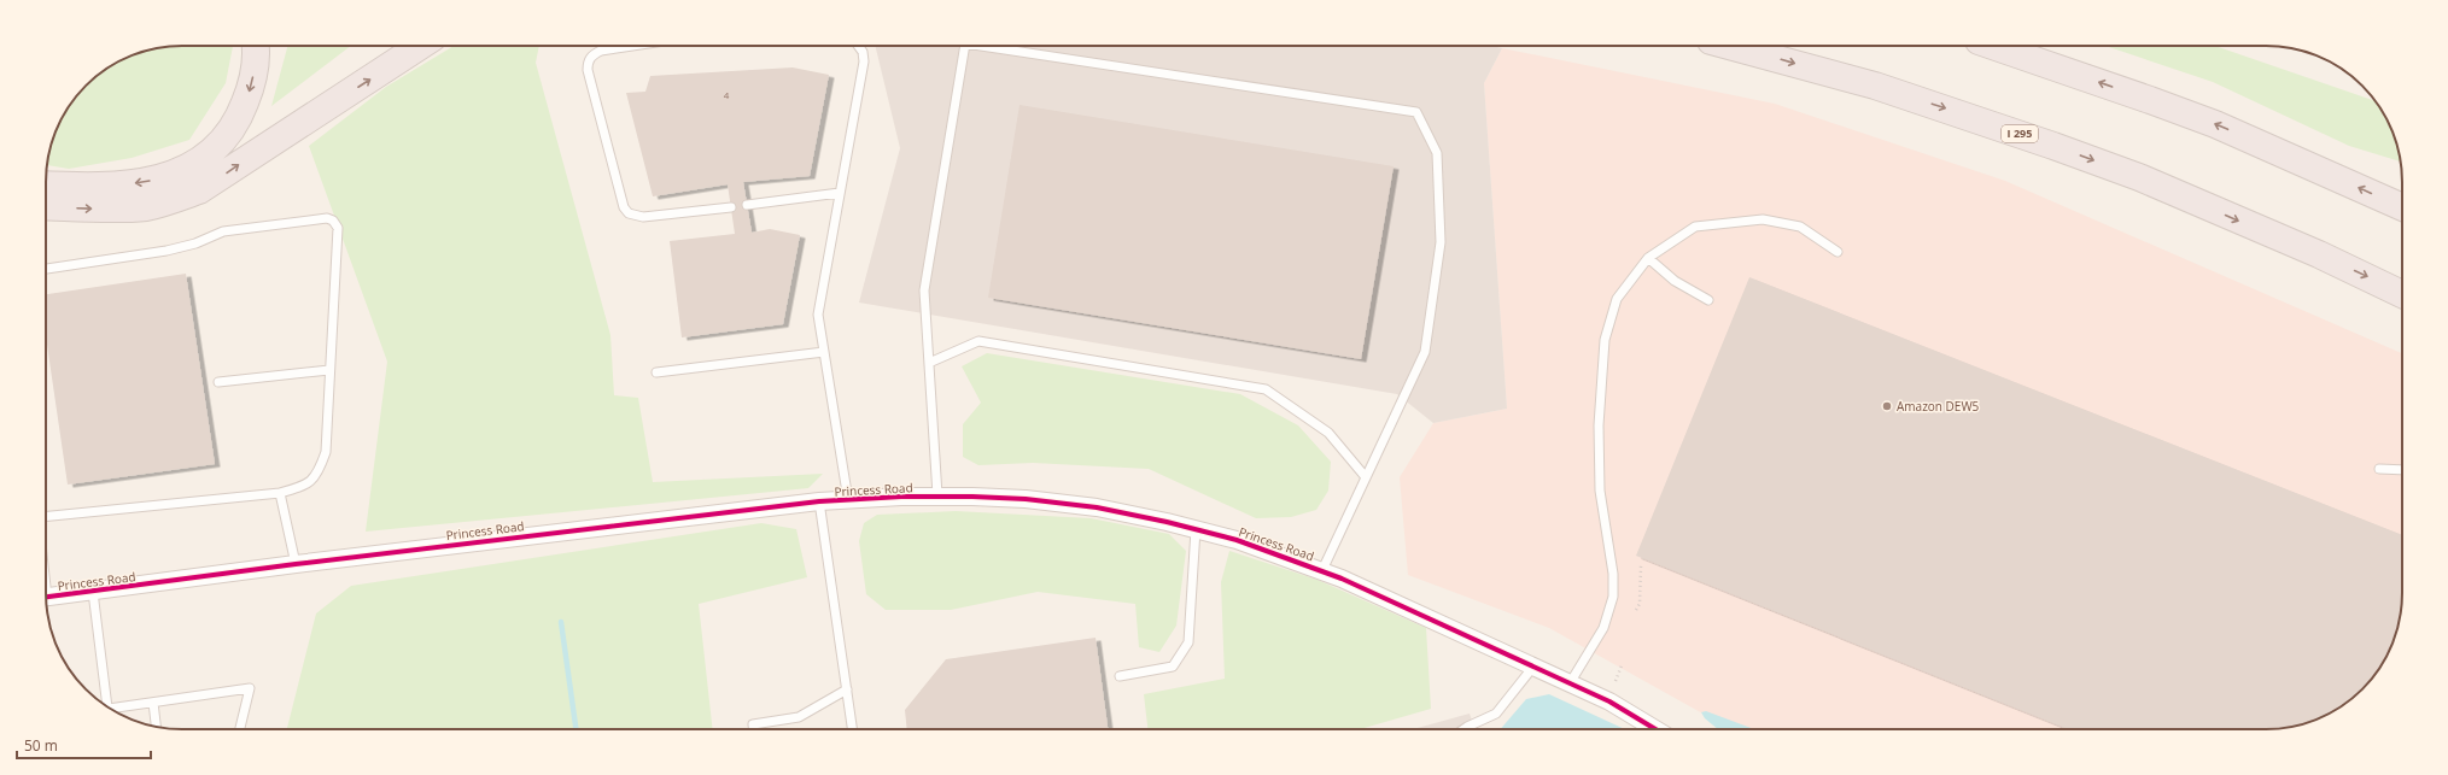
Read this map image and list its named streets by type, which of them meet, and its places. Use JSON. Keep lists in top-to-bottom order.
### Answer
{
  "streets": {
    "highway": ["I 295"],
    "street": ["Princess Road"]
  },
  "places": ["Amazon DEW5"],
  "house_numbers": ["4"],
  "scale_bar": "50 m"
}
